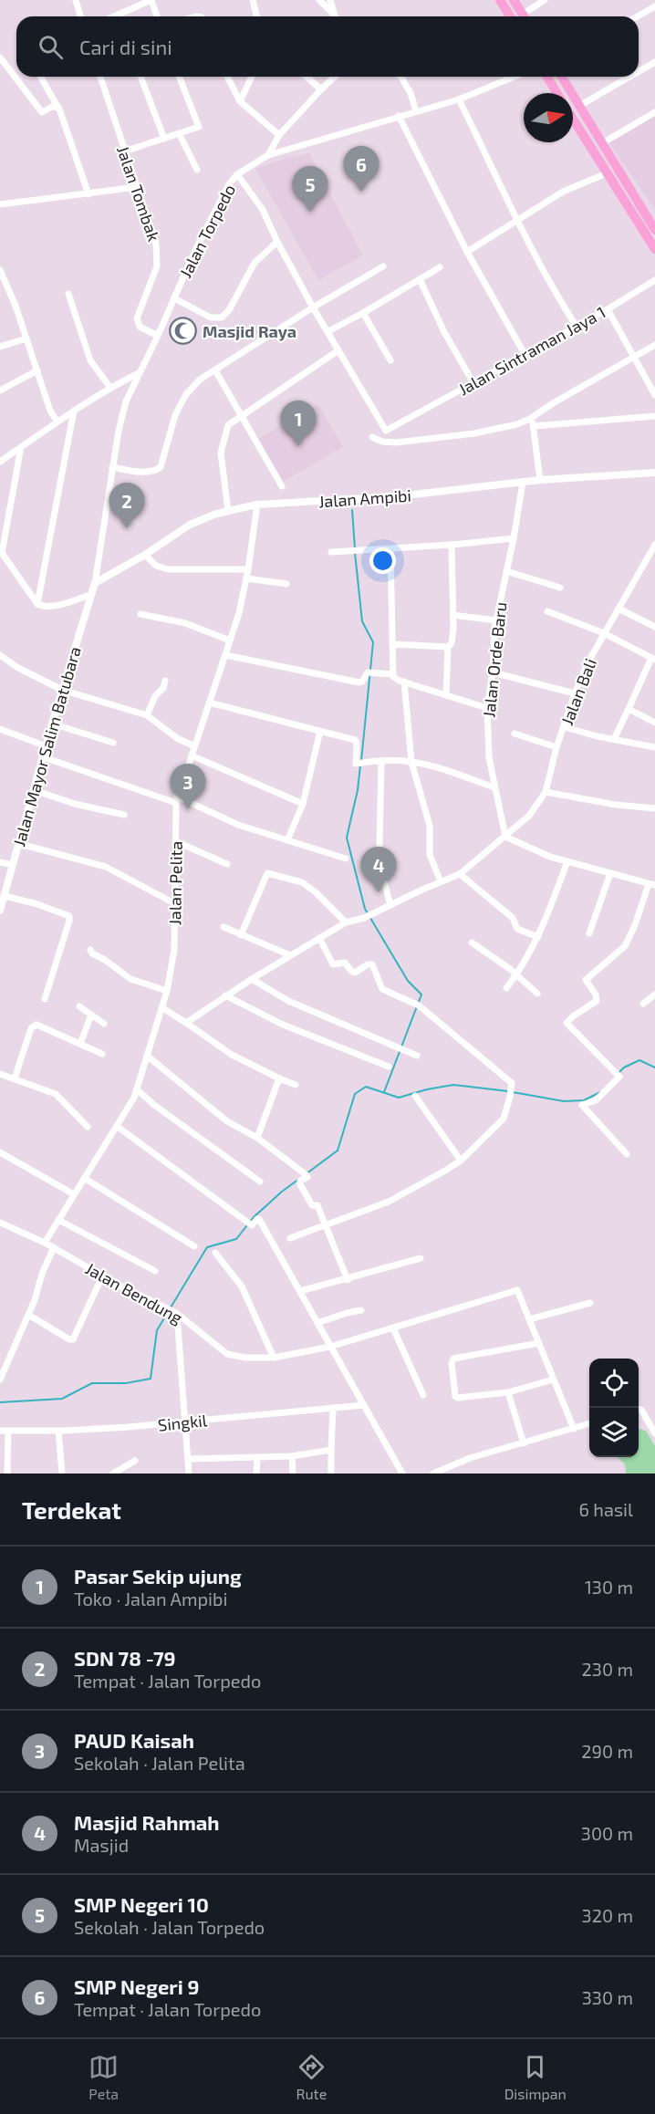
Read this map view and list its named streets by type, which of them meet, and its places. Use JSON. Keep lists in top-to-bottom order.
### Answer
{
  "streets": {
    "street": [
      "Jalan Tombak",
      "Jalan Torpedo",
      "Jalan Sintraman Jaya 1",
      "Jalan Ampibi",
      "Jalan Orde Baru",
      "Jalan Bali",
      "Jalan Mayor Salim Batubara",
      "Jalan Pelita",
      "Jalan Bendung",
      "Singkil"
    ]
  },
  "crossings": [
    ["Jalan Tombak", "Jalan Torpedo"],
    ["Jalan Torpedo", "Jalan Ampibi"],
    ["Jalan Torpedo", "Jalan Mayor Salim Batubara"],
    ["Jalan Ampibi", "Jalan Orde Baru"],
    ["Jalan Ampibi", "Jalan Mayor Salim Batubara"],
    ["Jalan Ampibi", "Jalan Pelita"],
    ["Jalan Orde Baru", "Jalan Bali"],
    ["Jalan Pelita", "Jalan Bendung"]
  ],
  "places": {
    "mosque": ["Masjid Raya"]
  },
  "north": "right",
  "page": {
    "search": "Cari di sini",
    "pins": [
      "6",
      "5",
      "1",
      "2",
      "3",
      "4"
    ],
    "heading": ["Terdekat", "6 hasil"],
    "list": [
      {
        "mark": "1",
        "name": "Pasar Sekip ujung",
        "note": "Toko · Jalan Ampibi",
        "value": "130 m"
      },
      {
        "mark": "2",
        "name": "SDN 78 -79",
        "note": "Tempat · Jalan Torpedo",
        "value": "230 m"
      },
      {
        "mark": "3",
        "name": "PAUD Kaisah",
        "note": "Sekolah · Jalan Pelita",
        "value": "290 m"
      },
      {
        "mark": "4",
        "name": "Masjid Rahmah",
        "note": "Masjid",
        "value": "300 m"
      },
      {
        "mark": "5",
        "name": "SMP Negeri 10",
        "note": "Sekolah · Jalan Torpedo",
        "value": "320 m"
      },
      {
        "mark": "6",
        "name": "SMP Negeri 9",
        "note": "Tempat · Jalan Torpedo",
        "value": "330 m"
      }
    ],
    "nav": ["Peta", "Rute", "Disimpan"]
  }
}
